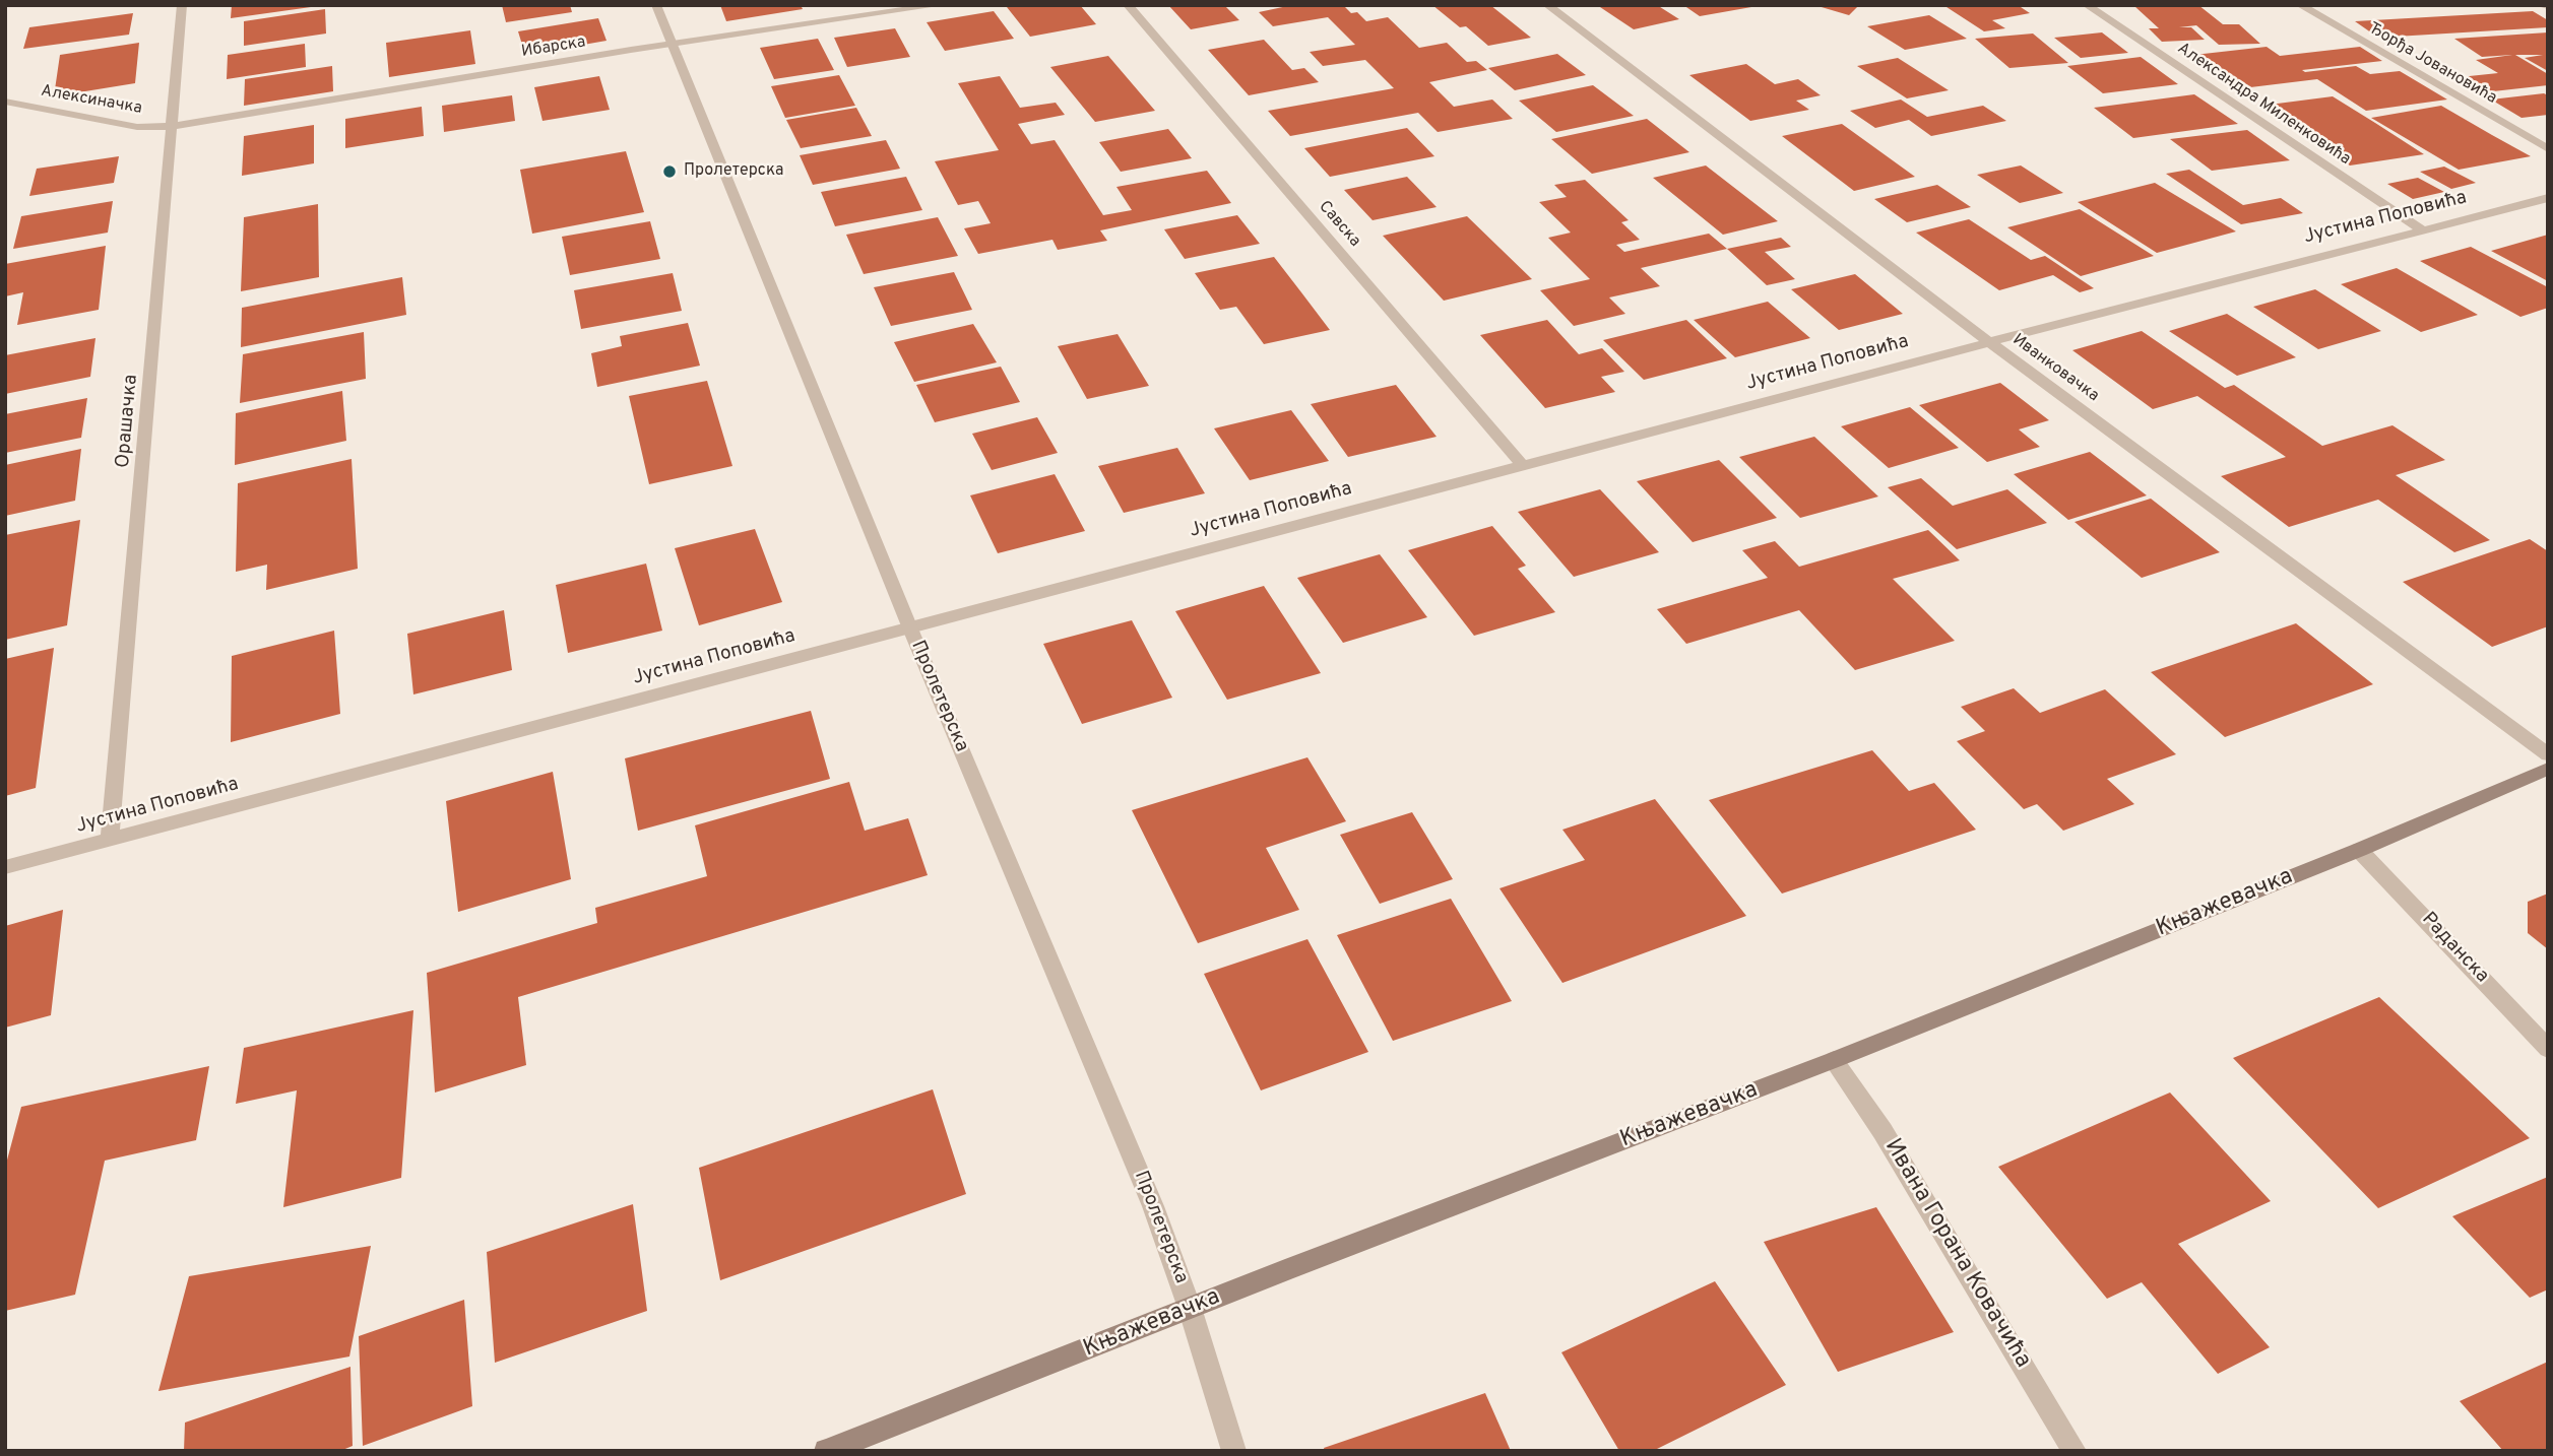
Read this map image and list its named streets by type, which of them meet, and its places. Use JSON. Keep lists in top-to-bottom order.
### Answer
{
  "streets": {
    "main road": ["Књажевачка"],
    "street": [
      "Ибарска",
      "Ђорђа Јовановића",
      "Алексиначка",
      "Александра Миленковића",
      "Јустина Поповића",
      "Савска",
      "Иванковачка",
      "Орашачка",
      "Пролетерска",
      "Раданска",
      "Ивана Горана Ковачића"
    ]
  },
  "crossings": [
    ["Ибарска", "Алексиначка"],
    ["Ибарска", "Орашачка"],
    ["Ибарска", "Пролетерска"],
    ["Алексиначка", "Орашачка"],
    ["Александра Миленковића", "Јустина Поповића"],
    ["Јустина Поповића", "Савска"],
    ["Јустина Поповића", "Иванковачка"],
    ["Јустина Поповића", "Орашачка"],
    ["Јустина Поповића", "Пролетерска"],
    ["Пролетерска", "Књажевачка"],
    ["Књажевачка", "Раданска"],
    ["Књажевачка", "Ивана Горана Ковачића"]
  ],
  "places": ["Пролетерска"]
}
